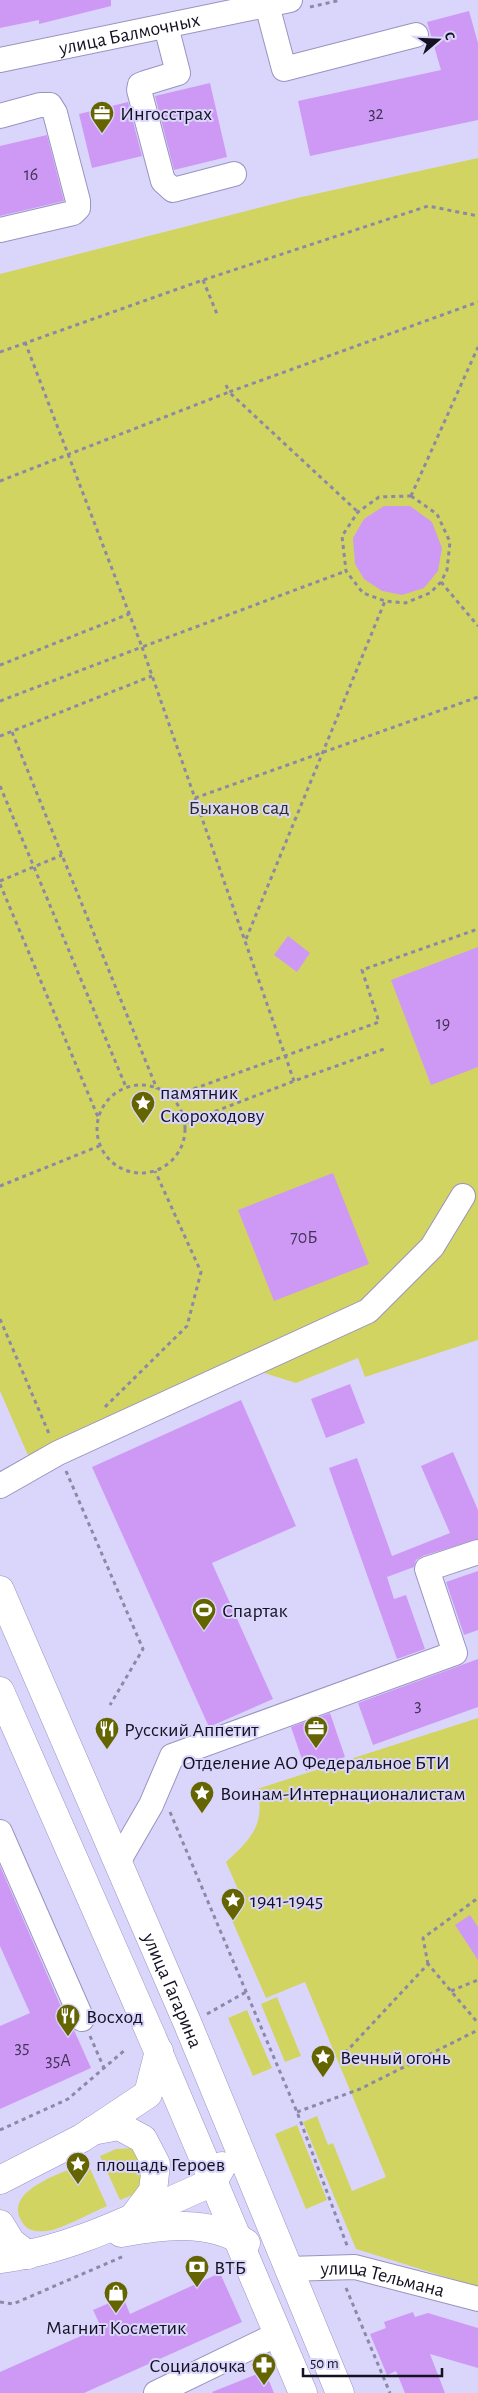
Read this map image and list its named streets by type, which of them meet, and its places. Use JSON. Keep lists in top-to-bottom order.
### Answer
{
  "streets": {
    "main road": ["улица Гагарина"],
    "street": ["улица Балмочных", "улица Тельмана"]
  },
  "crossings": [
    ["улица Гагарина", "улица Тельмана"]
  ],
  "parks": ["Быханов сад"],
  "places": {
    "office": ["Ингосстрах", "Отделение АО Федеральное БТИ"],
    "place": [
      "памятник Скороходову",
      "Воинам-Интернационалистам",
      "1941-1945",
      "Вечный огонь",
      "площадь Героев"
    ],
    "sports": ["Спартак"],
    "restaurant": ["Русский Аппетит", "Восход"],
    "bank": ["ВТБ"],
    "shop": ["Магнит Косметик"],
    "pharmacy": ["Социалочка"]
  },
  "house_numbers": [
    "32",
    "16",
    "19",
    "70Б",
    "3",
    "35",
    "35А"
  ],
  "scale_bar": "50 m",
  "north": "right"
}
